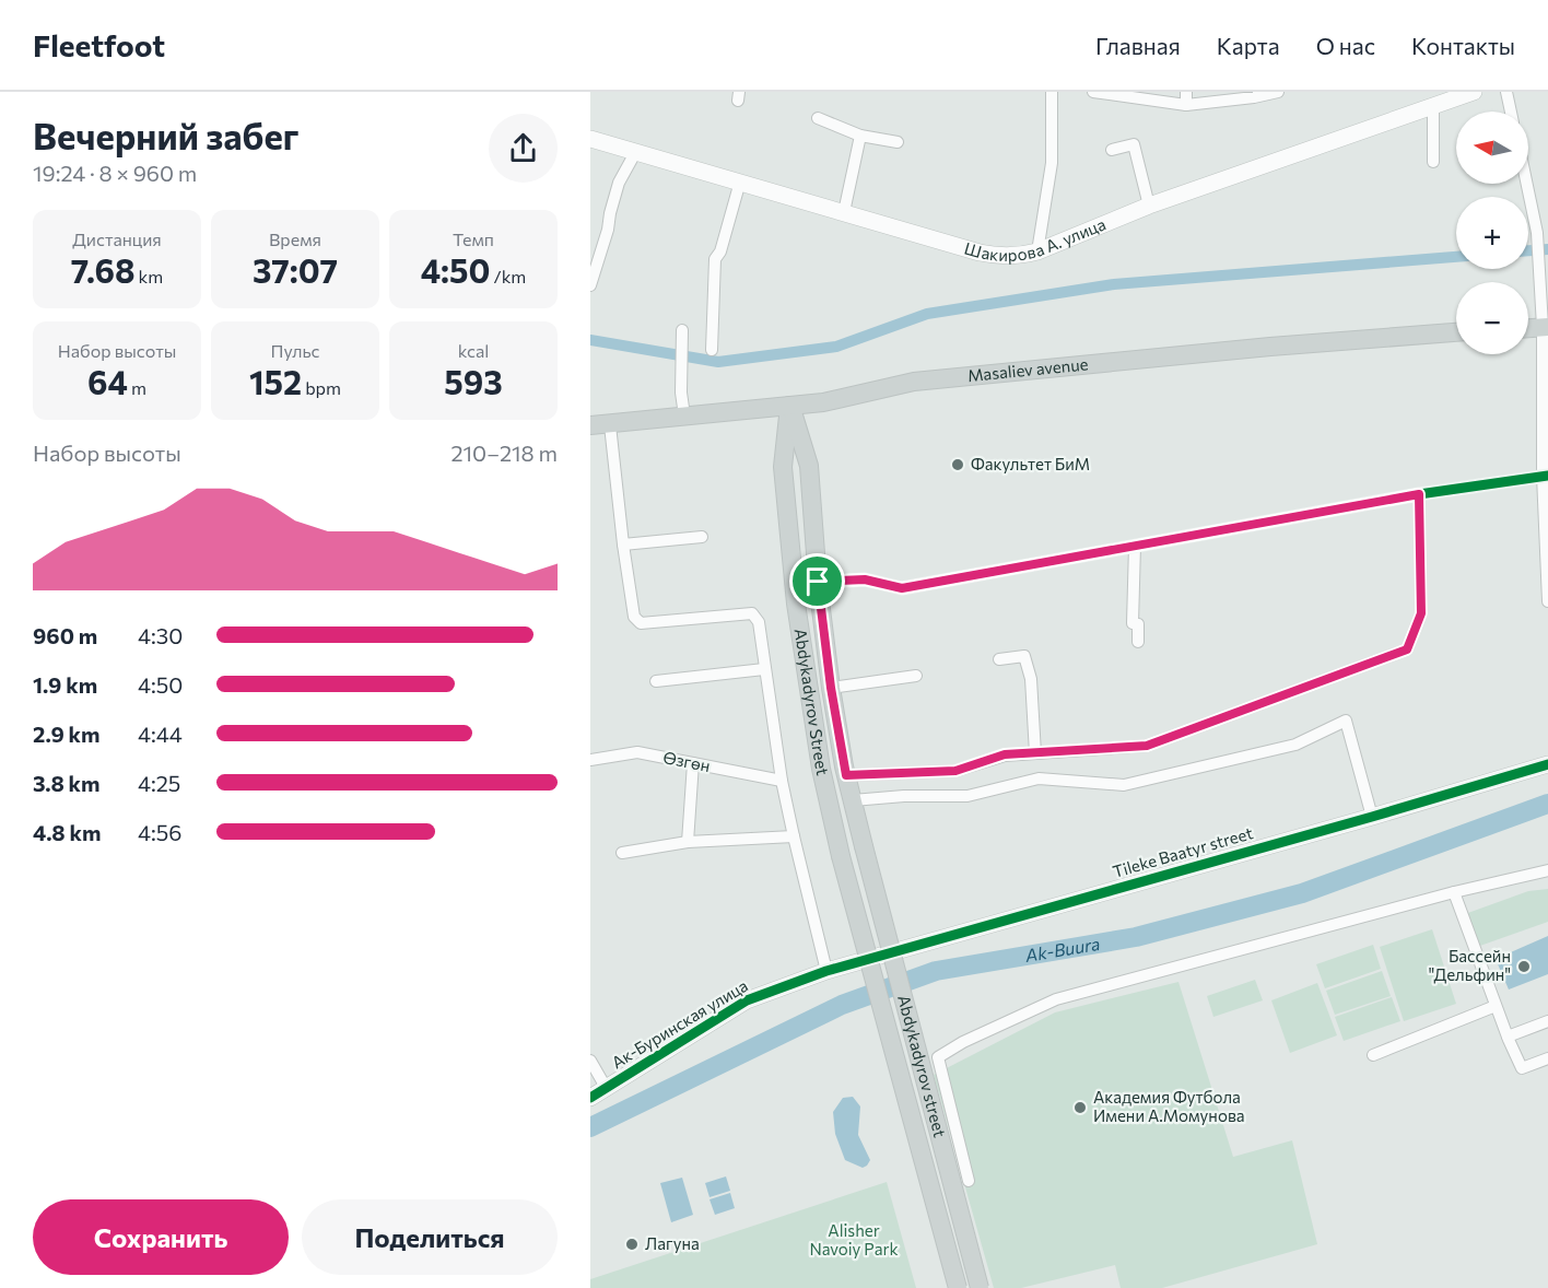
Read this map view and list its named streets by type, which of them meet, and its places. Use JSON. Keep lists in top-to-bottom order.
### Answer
{
  "streets": {
    "main road": ["Masaliev avenue", "Abdykadyrov Street", "Abdykadyrov street"],
    "street": [
      "Шакирова А. улица",
      "Өзгөн",
      "Tileke Baatyr street",
      "Ак-Буринская улица"
    ]
  },
  "crossings": [
    ["Masaliev avenue", "Abdykadyrov Street"],
    ["Abdykadyrov Street", "Abdykadyrov street"],
    ["Tileke Baatyr street", "Ак-Буринская улица"]
  ],
  "water": ["Ak-Buura"],
  "parks": ["Alisher Navoiy Park"],
  "places": [
    "Факультет БиМ",
    "Бассейн \"Дельфин\"",
    "Академия Футбола Имени А.Момунова",
    "Лагуна"
  ],
  "north": "left",
  "page": {
    "header": "Fleetfoot",
    "nav": [
      "Главная",
      "Карта",
      "О нас",
      "Контакты"
    ],
    "heading": ["Вечерний забег", "19:24 · 8 × 960 m"],
    "map_buttons": ["+", "−"],
    "stats": [
      ["Дистанция", "7.68 km"],
      ["Время", "37:07"],
      ["Темп", "4:50 /km"],
      ["Набор высоты", "64 m"],
      ["Пульс", "152 bpm"],
      ["kcal", "593"]
    ],
    "chart": ["Набор высоты", "210–218 m"],
    "list": [
      {
        "name": "960 m",
        "note": "4:30"
      },
      {
        "name": "1.9 km",
        "note": "4:50"
      },
      {
        "name": "2.9 km",
        "note": "4:44"
      },
      {
        "name": "3.8 km",
        "note": "4:25"
      },
      {
        "name": "4.8 km",
        "note": "4:56"
      }
    ],
    "buttons": ["Сохранить", "Поделиться"]
  }
}
